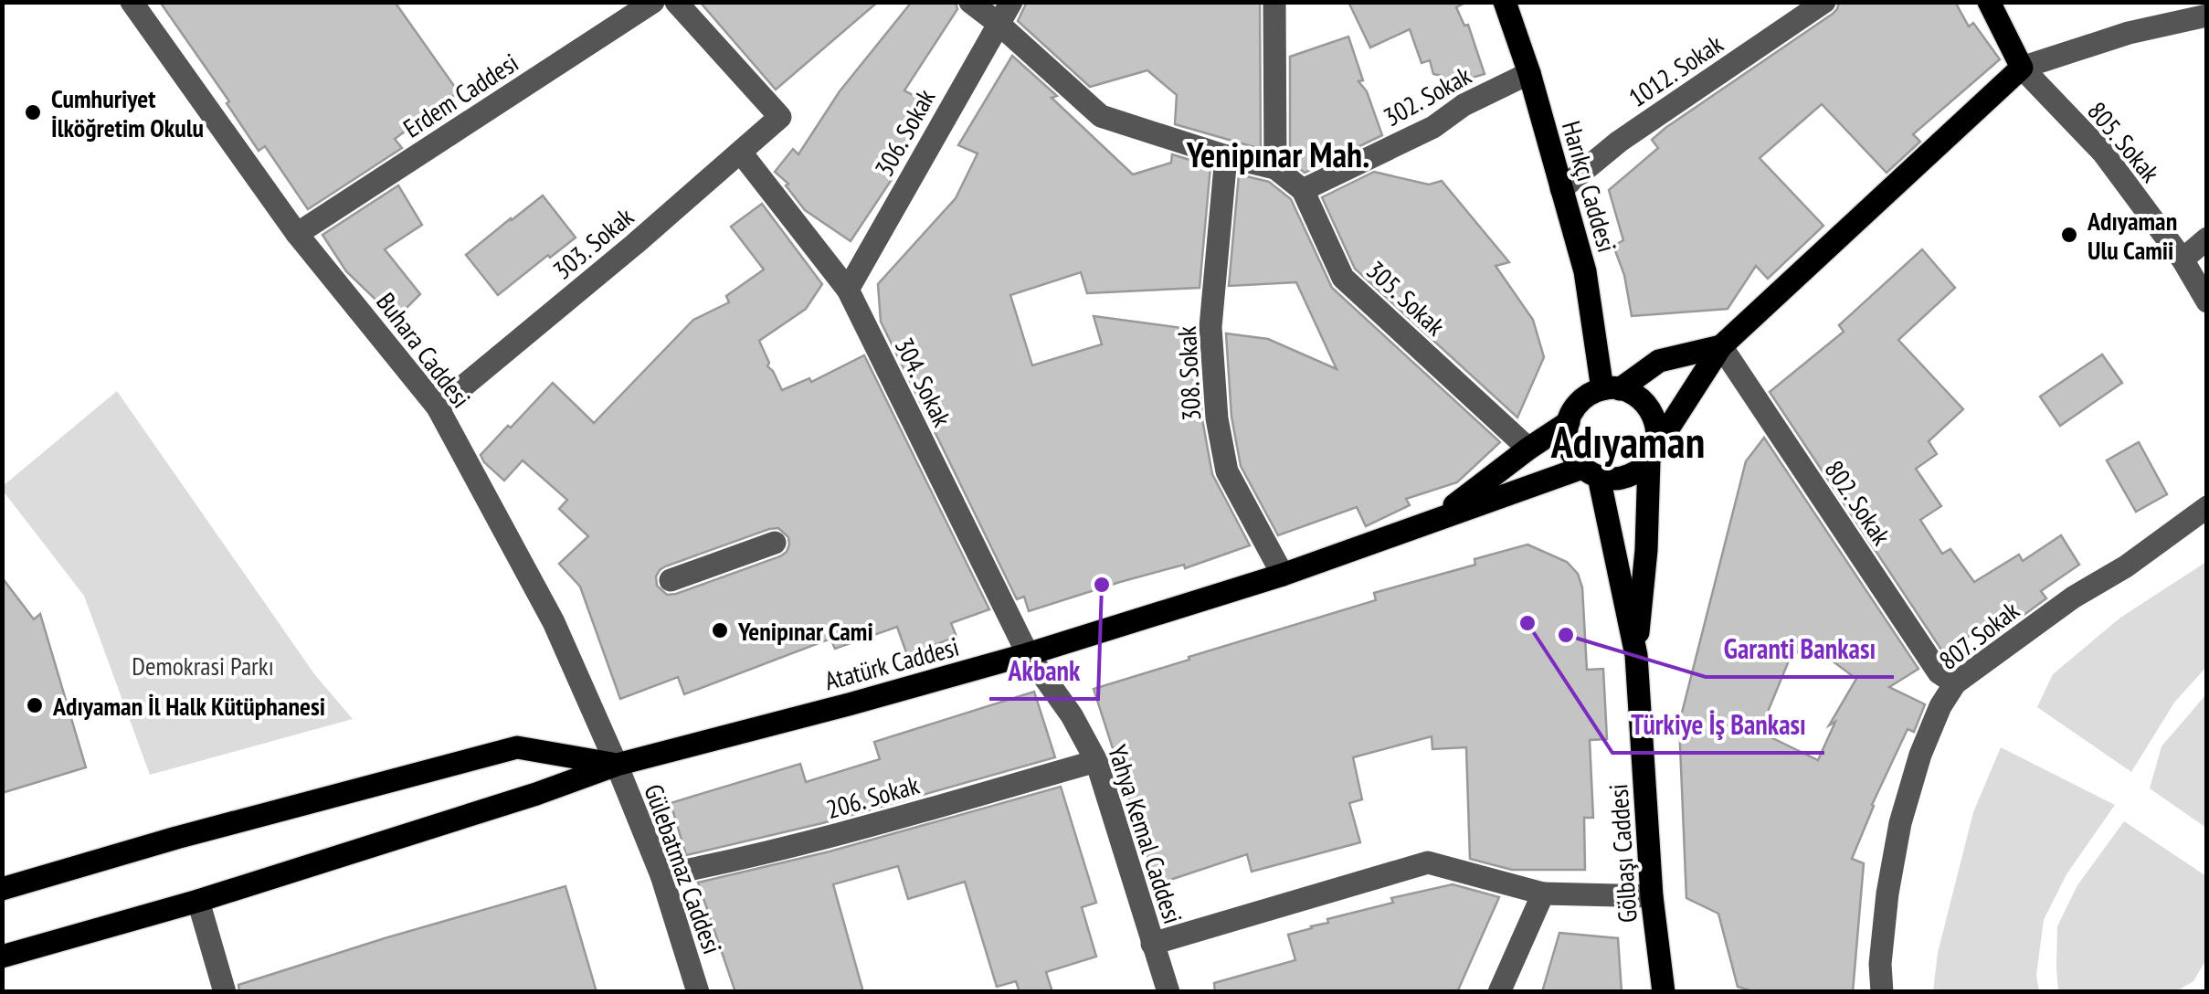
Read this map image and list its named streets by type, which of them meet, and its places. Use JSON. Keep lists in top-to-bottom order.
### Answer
{
  "streets": {
    "main road": ["Harıkçı Caddesi", "Atatürk Caddesi", "Gölbaşı Caddesi"],
    "street": [
      "1012. Sokak",
      "Erdem Caddesi",
      "302. Sokak",
      "306. Sokak",
      "805. Sokak",
      "303. Sokak",
      "305. Sokak",
      "Buhara Caddesi",
      "308. Sokak",
      "304. Sokak",
      "802. Sokak",
      "807. Sokak",
      "206. Sokak",
      "Yahya Kemal Caddesi",
      "Gülebatmaz Caddesi"
    ]
  },
  "crossings": [
    ["1012. Sokak", "Harıkçı Caddesi"],
    ["Erdem Caddesi", "Buhara Caddesi"],
    ["302. Sokak", "Harıkçı Caddesi"],
    ["302. Sokak", "305. Sokak"],
    ["306. Sokak", "304. Sokak"],
    ["Harıkçı Caddesi", "Atatürk Caddesi"],
    ["Harıkçı Caddesi", "Gölbaşı Caddesi"],
    ["303. Sokak", "Buhara Caddesi"],
    ["303. Sokak", "304. Sokak"],
    ["305. Sokak", "Atatürk Caddesi"],
    ["Buhara Caddesi", "Atatürk Caddesi"],
    ["Buhara Caddesi", "Gülebatmaz Caddesi"],
    ["308. Sokak", "Atatürk Caddesi"],
    ["304. Sokak", "Atatürk Caddesi"],
    ["304. Sokak", "Yahya Kemal Caddesi"],
    ["802. Sokak", "807. Sokak"],
    ["Atatürk Caddesi", "Yahya Kemal Caddesi"],
    ["Atatürk Caddesi", "Gölbaşı Caddesi"],
    ["Atatürk Caddesi", "Gülebatmaz Caddesi"],
    ["206. Sokak", "Yahya Kemal Caddesi"],
    ["206. Sokak", "Gülebatmaz Caddesi"]
  ],
  "districts": ["Yenipınar Mah.", "Adıyaman"],
  "parks": ["Demokrasi Parkı"],
  "places": [
    "Cumhuriyet İlköğretim Okulu",
    "Adıyaman Ulu Camii",
    "Akbank",
    "Türkiye İş Bankası",
    "Yenipınar Cami",
    "Garanti Bankası",
    "Adıyaman İl Halk Kütüphanesi"
  ]
}
